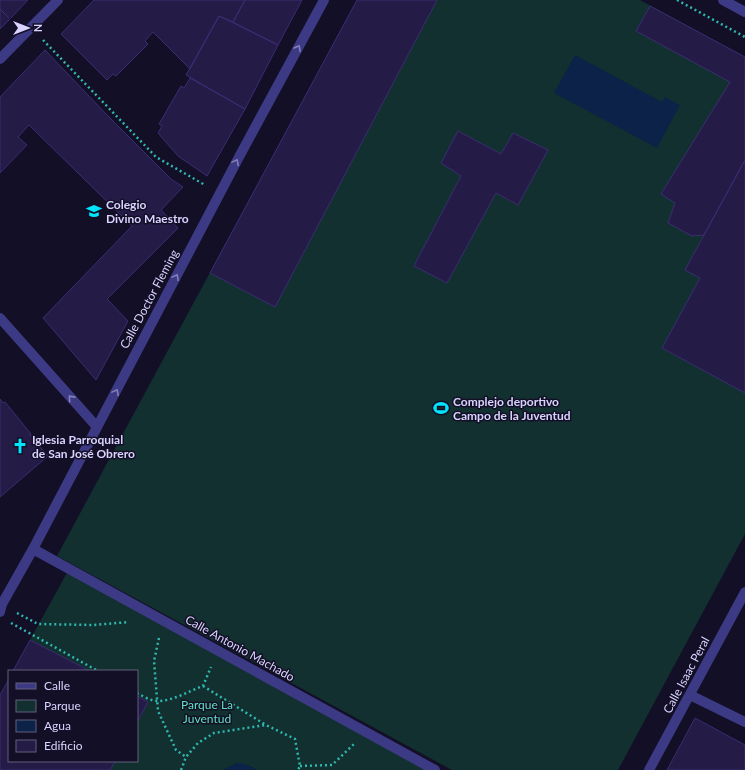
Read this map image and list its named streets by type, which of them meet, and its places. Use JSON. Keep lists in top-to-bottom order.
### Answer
{
  "streets": {
    "street": ["Calle Doctor Fleming", "Calle Antonio Machado", "Calle Isaac Peral"]
  },
  "crossings": [
    ["Calle Doctor Fleming", "Calle Antonio Machado"]
  ],
  "one_way": ["Calle Doctor Fleming"],
  "parks": ["Parque La Juventud"],
  "places": {
    "school or university": ["Colegio Divino Maestro"],
    "sports": ["Complejo deportivo Campo de la Juventud"],
    "church": ["Iglesia Parroquial de San José Obrero"]
  },
  "legend": [
    "Calle",
    "Parque",
    "Agua",
    "Edificio"
  ],
  "north": "right"
}
